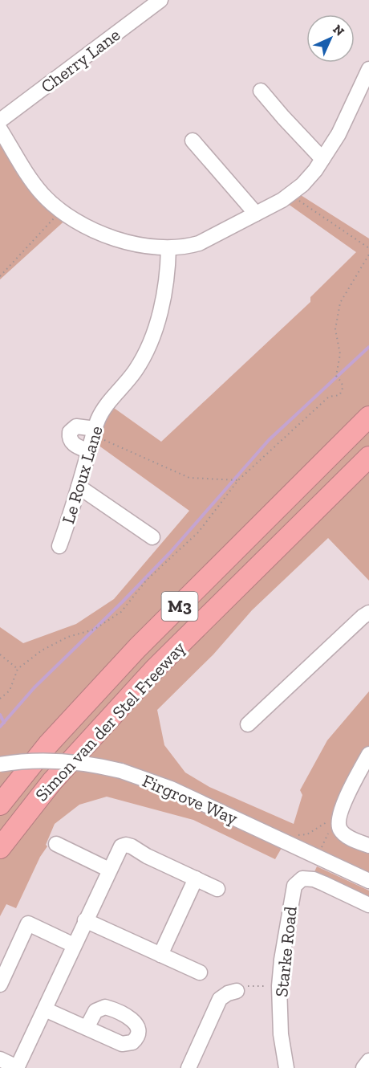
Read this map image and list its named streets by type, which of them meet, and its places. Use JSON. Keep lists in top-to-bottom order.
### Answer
{
  "streets": {
    "highway": ["M3", "Simon van der Stel Freeway"],
    "street": [
      "Cherry Lane",
      "Le Roux Lane",
      "Firgrove Way",
      "Starke Road"
    ]
  },
  "north": "top right"
}
